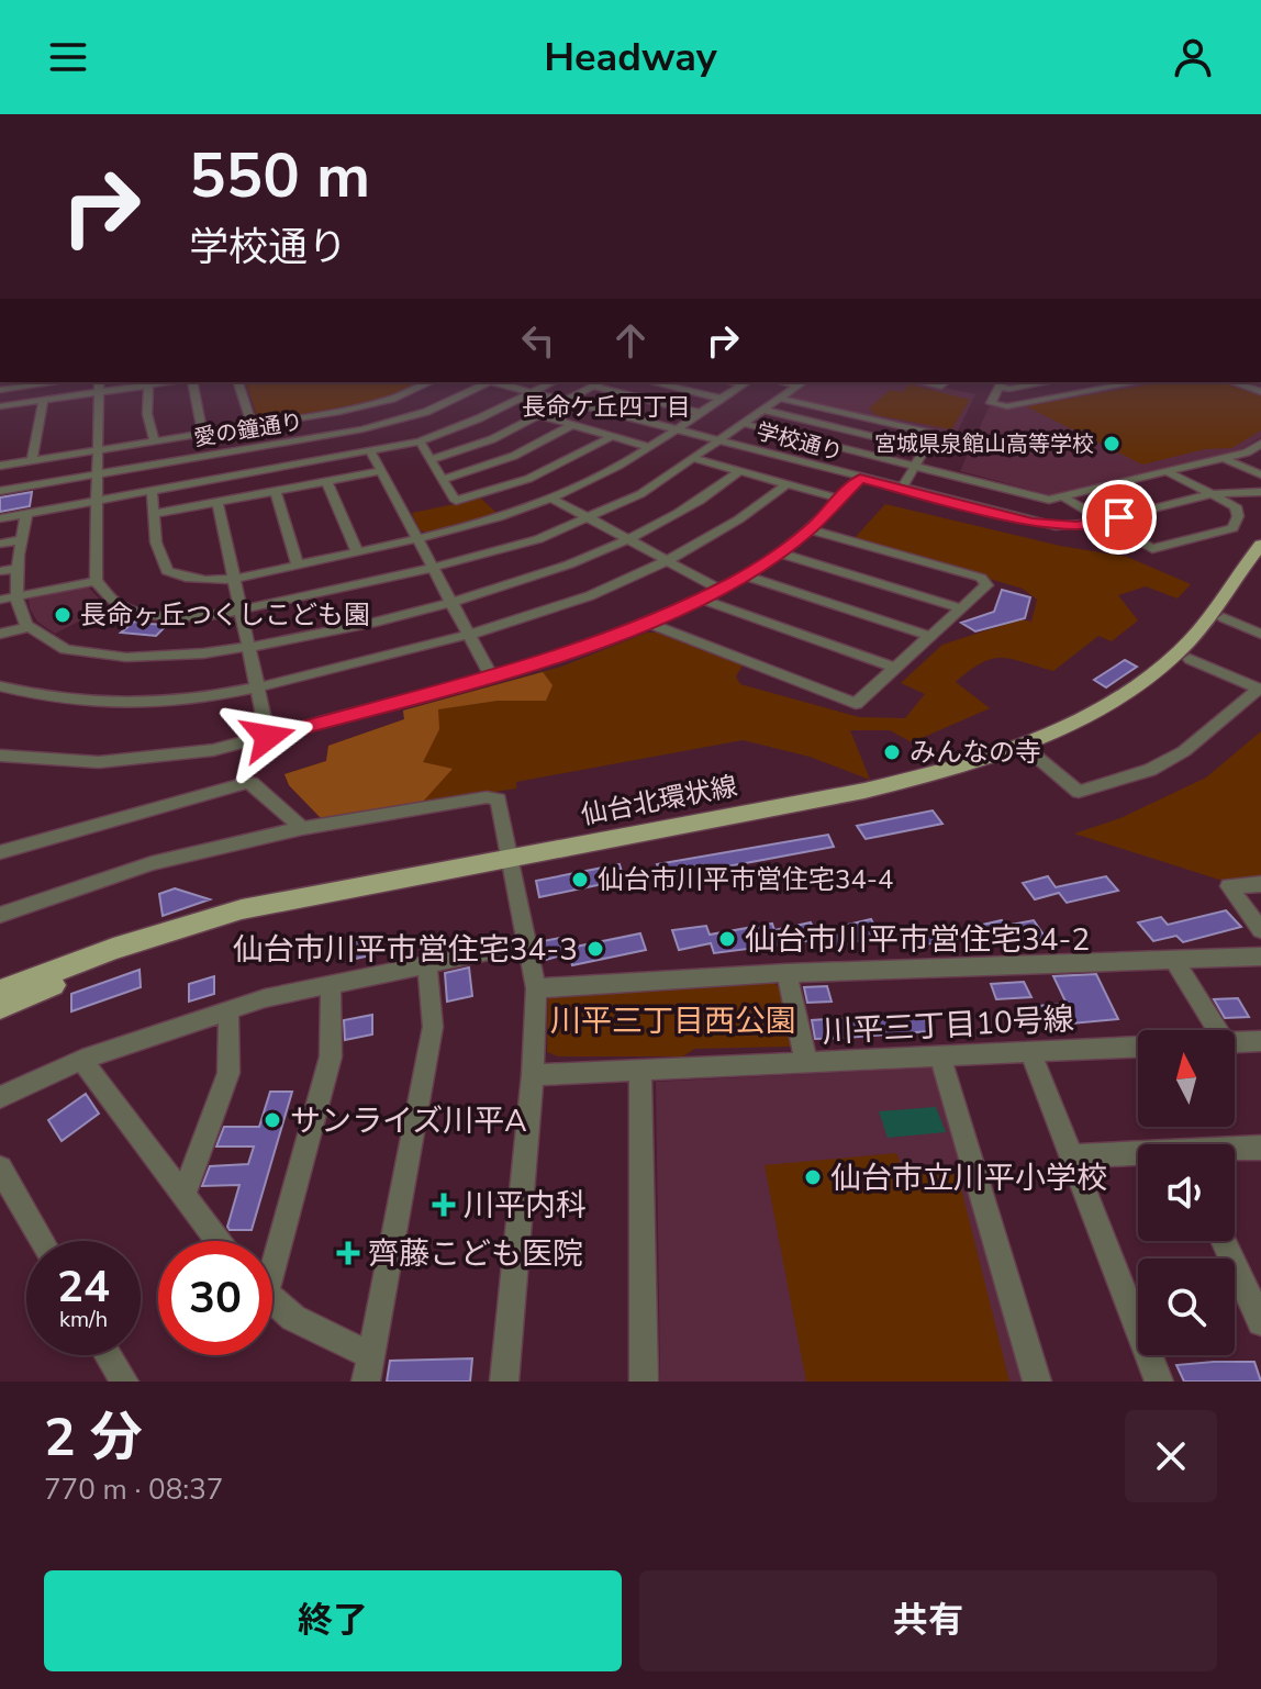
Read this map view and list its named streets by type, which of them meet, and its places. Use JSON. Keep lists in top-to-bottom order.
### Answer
{
  "streets": {
    "main road": ["仙台北環状線"],
    "street": ["愛の鐘通り", "学校通り", "川平三丁目10号線"]
  },
  "districts": ["長命ケ丘四丁目"],
  "parks": ["川平三丁目西公園"],
  "places": {
    "other": [
      "宮城県泉館山高等学校",
      "長命ヶ丘つくしこども園",
      "みんなの寺",
      "仙台市川平市営住宅34-4",
      "仙台市川平市営住宅34-2",
      "仙台市川平市営住宅34-3",
      "サンライズ川平A",
      "仙台市立川平小学校"
    ],
    "health": ["川平内科", "齊藤こども医院"]
  },
  "north": "top",
  "page": {
    "header": "Headway",
    "turn": ["550 m", "学校通り"],
    "speed": "24 km/h",
    "limit": "30",
    "heading": ["2 分", "770 m · 08:37"],
    "buttons": ["終了", "共有"]
  }
}
